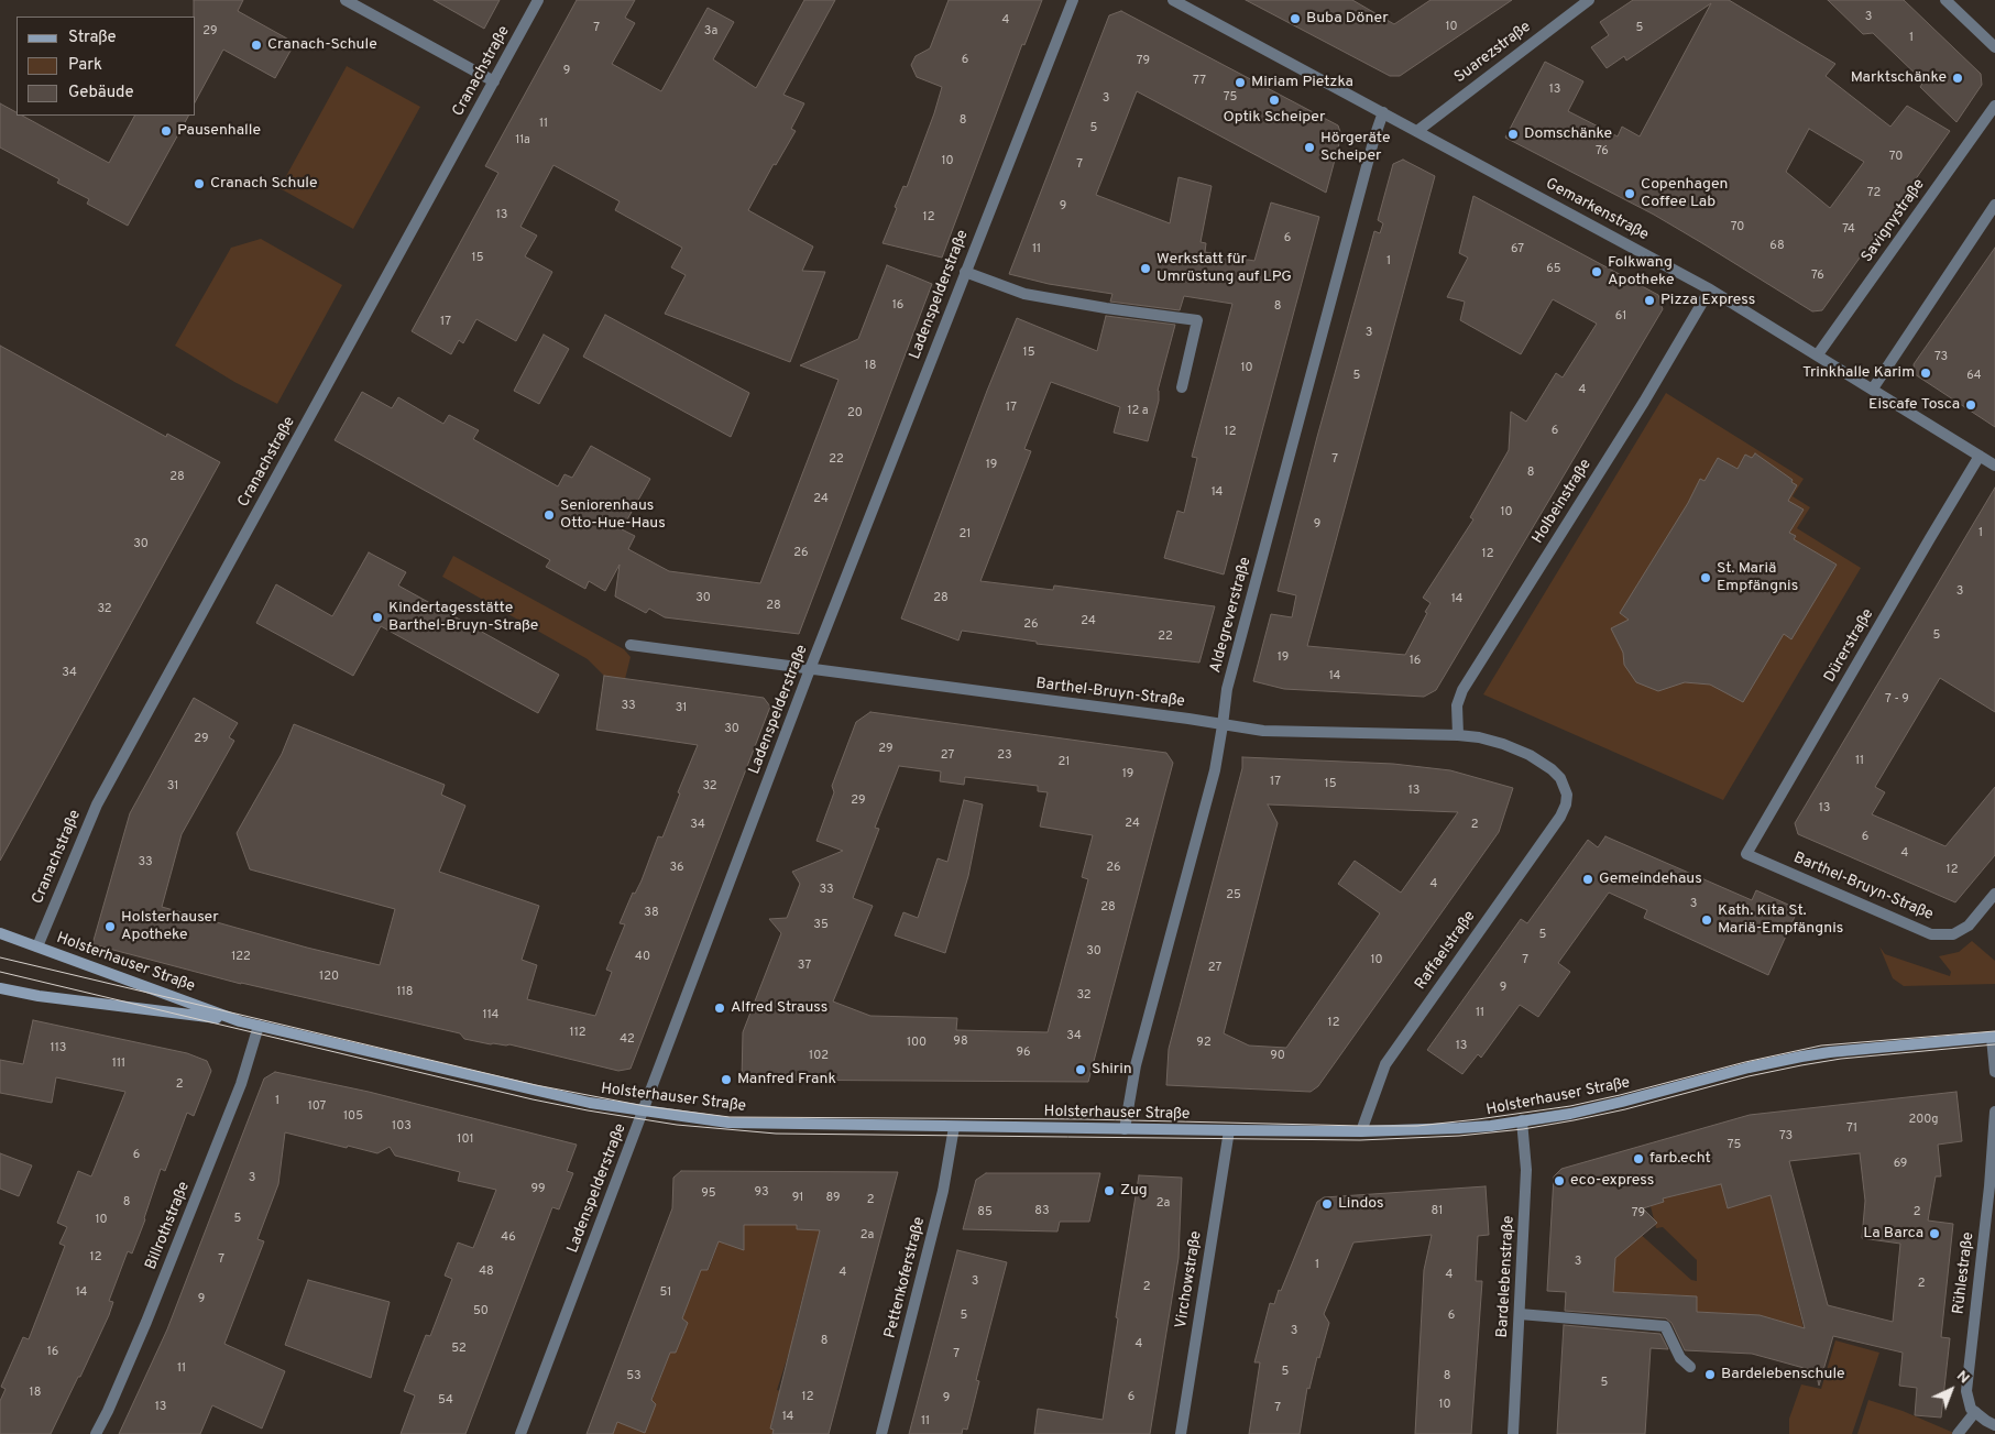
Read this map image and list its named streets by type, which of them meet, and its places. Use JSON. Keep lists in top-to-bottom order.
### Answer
{
  "streets": {
    "main road": ["Holsterhauser Straße"],
    "street": [
      "Suarezstraße",
      "Cranachstraße",
      "Gemarkenstraße",
      "Savignystraße",
      "Ladenspelderstraße",
      "Holbeinstraße",
      "Aldegreverstraße",
      "Dürerstraße",
      "Barthel-Bruyn-Straße",
      "Raffaelstraße",
      "Billrothstraße",
      "Rühlestraße",
      "Bardelebenstraße",
      "Pettenkoferstraße",
      "Virchowstraße"
    ]
  },
  "crossings": [
    ["Suarezstraße", "Gemarkenstraße"],
    ["Cranachstraße", "Holsterhauser Straße"],
    ["Gemarkenstraße", "Savignystraße"],
    ["Gemarkenstraße", "Holbeinstraße"],
    ["Gemarkenstraße", "Aldegreverstraße"],
    ["Gemarkenstraße", "Dürerstraße"],
    ["Ladenspelderstraße", "Barthel-Bruyn-Straße"],
    ["Ladenspelderstraße", "Holsterhauser Straße"],
    ["Holbeinstraße", "Barthel-Bruyn-Straße"],
    ["Aldegreverstraße", "Barthel-Bruyn-Straße"],
    ["Aldegreverstraße", "Holsterhauser Straße"],
    ["Dürerstraße", "Barthel-Bruyn-Straße"],
    ["Barthel-Bruyn-Straße", "Raffaelstraße"],
    ["Raffaelstraße", "Holsterhauser Straße"],
    ["Holsterhauser Straße", "Billrothstraße"],
    ["Holsterhauser Straße", "Bardelebenstraße"],
    ["Holsterhauser Straße", "Pettenkoferstraße"],
    ["Holsterhauser Straße", "Virchowstraße"]
  ],
  "places": [
    "Buba Döner",
    "Cranach-Schule",
    "Marktschänke",
    "Miriam Pietzka",
    "Optik Scheiper",
    "Pausenhalle",
    "Domschänke",
    "Hörgeräte Scheiper",
    "Cranach Schule",
    "Copenhagen Coffee Lab",
    "Werkstatt für Umrüstung auf LPG",
    "Folkwang Apotheke",
    "Pizza Express",
    "Trinkhalle Karim",
    "Eiscafe Tosca",
    "Seniorenhaus Otto-Hue-Haus",
    "St. Mariä Empfängnis",
    "Kindertagesstätte Barthel-Bruyn-Straße",
    "Gemeindehaus",
    "Kath. Kita St. Mariä-Empfängnis",
    "Holsterhauser Apotheke",
    "Alfred Strauss",
    "Shirin",
    "Manfred Frank",
    "farb.echt",
    "eco-express",
    "Zug",
    "Lindos",
    "La Barca",
    "Bardelebenschule"
  ],
  "house_numbers": [
    "3",
    "4",
    "10",
    "7",
    "5",
    "29",
    "3a",
    "1",
    "6",
    "79",
    "9",
    "77",
    "13",
    "75",
    "3",
    "8",
    "11",
    "5",
    "11a",
    "76",
    "70",
    "10",
    "7",
    "72",
    "9",
    "13",
    "12",
    "70",
    "74",
    "6",
    "68",
    "11",
    "67",
    "15",
    "1",
    "65",
    "76",
    "16",
    "8",
    "61",
    "17",
    "3",
    "15",
    "73",
    "18",
    "10",
    "5",
    "64",
    "4",
    "17",
    "12 a",
    "20",
    "6",
    "12",
    "22",
    "7",
    "19",
    "8",
    "28",
    "14",
    "24",
    "10",
    "9",
    "1",
    "21",
    "30",
    "26",
    "12",
    "3",
    "30",
    "28",
    "14",
    "28",
    "32",
    "24",
    "26",
    "5",
    "22",
    "19",
    "16",
    "34",
    "14",
    "7 - 9",
    "33",
    "31",
    "30",
    "29",
    "29",
    "27",
    "23",
    "11",
    "21",
    "19",
    "17",
    "15",
    "31",
    "32",
    "13",
    "29",
    "13",
    "24",
    "34",
    "2",
    "6",
    "4",
    "33",
    "36",
    "26",
    "12",
    "4",
    "33",
    "25",
    "3",
    "28",
    "38",
    "35",
    "5",
    "30",
    "122",
    "40",
    "10",
    "7",
    "37",
    "27",
    "120",
    "9",
    "118",
    "32",
    "11",
    "114",
    "12",
    "112",
    "34",
    "42",
    "98",
    "100",
    "92",
    "13",
    "113",
    "96",
    "102",
    "90",
    "111",
    "2",
    "1",
    "107",
    "105",
    "200g",
    "103",
    "71",
    "73",
    "101",
    "75",
    "6",
    "69",
    "3",
    "99",
    "93",
    "95",
    "91",
    "89",
    "2",
    "8",
    "2a",
    "83",
    "81",
    "85",
    "2",
    "79",
    "5",
    "10",
    "2a",
    "46",
    "12",
    "7",
    "3",
    "1",
    "48",
    "4",
    "4",
    "3",
    "2",
    "2",
    "14",
    "51",
    "9",
    "50",
    "5",
    "6",
    "3",
    "8",
    "4",
    "52",
    "16",
    "7",
    "11",
    "5",
    "53",
    "8",
    "5",
    "18",
    "12",
    "6",
    "9",
    "54",
    "10",
    "13",
    "7",
    "14",
    "11"
  ],
  "legend": ["Straße", "Park", "Gebäude"],
  "north": "top right"
}
